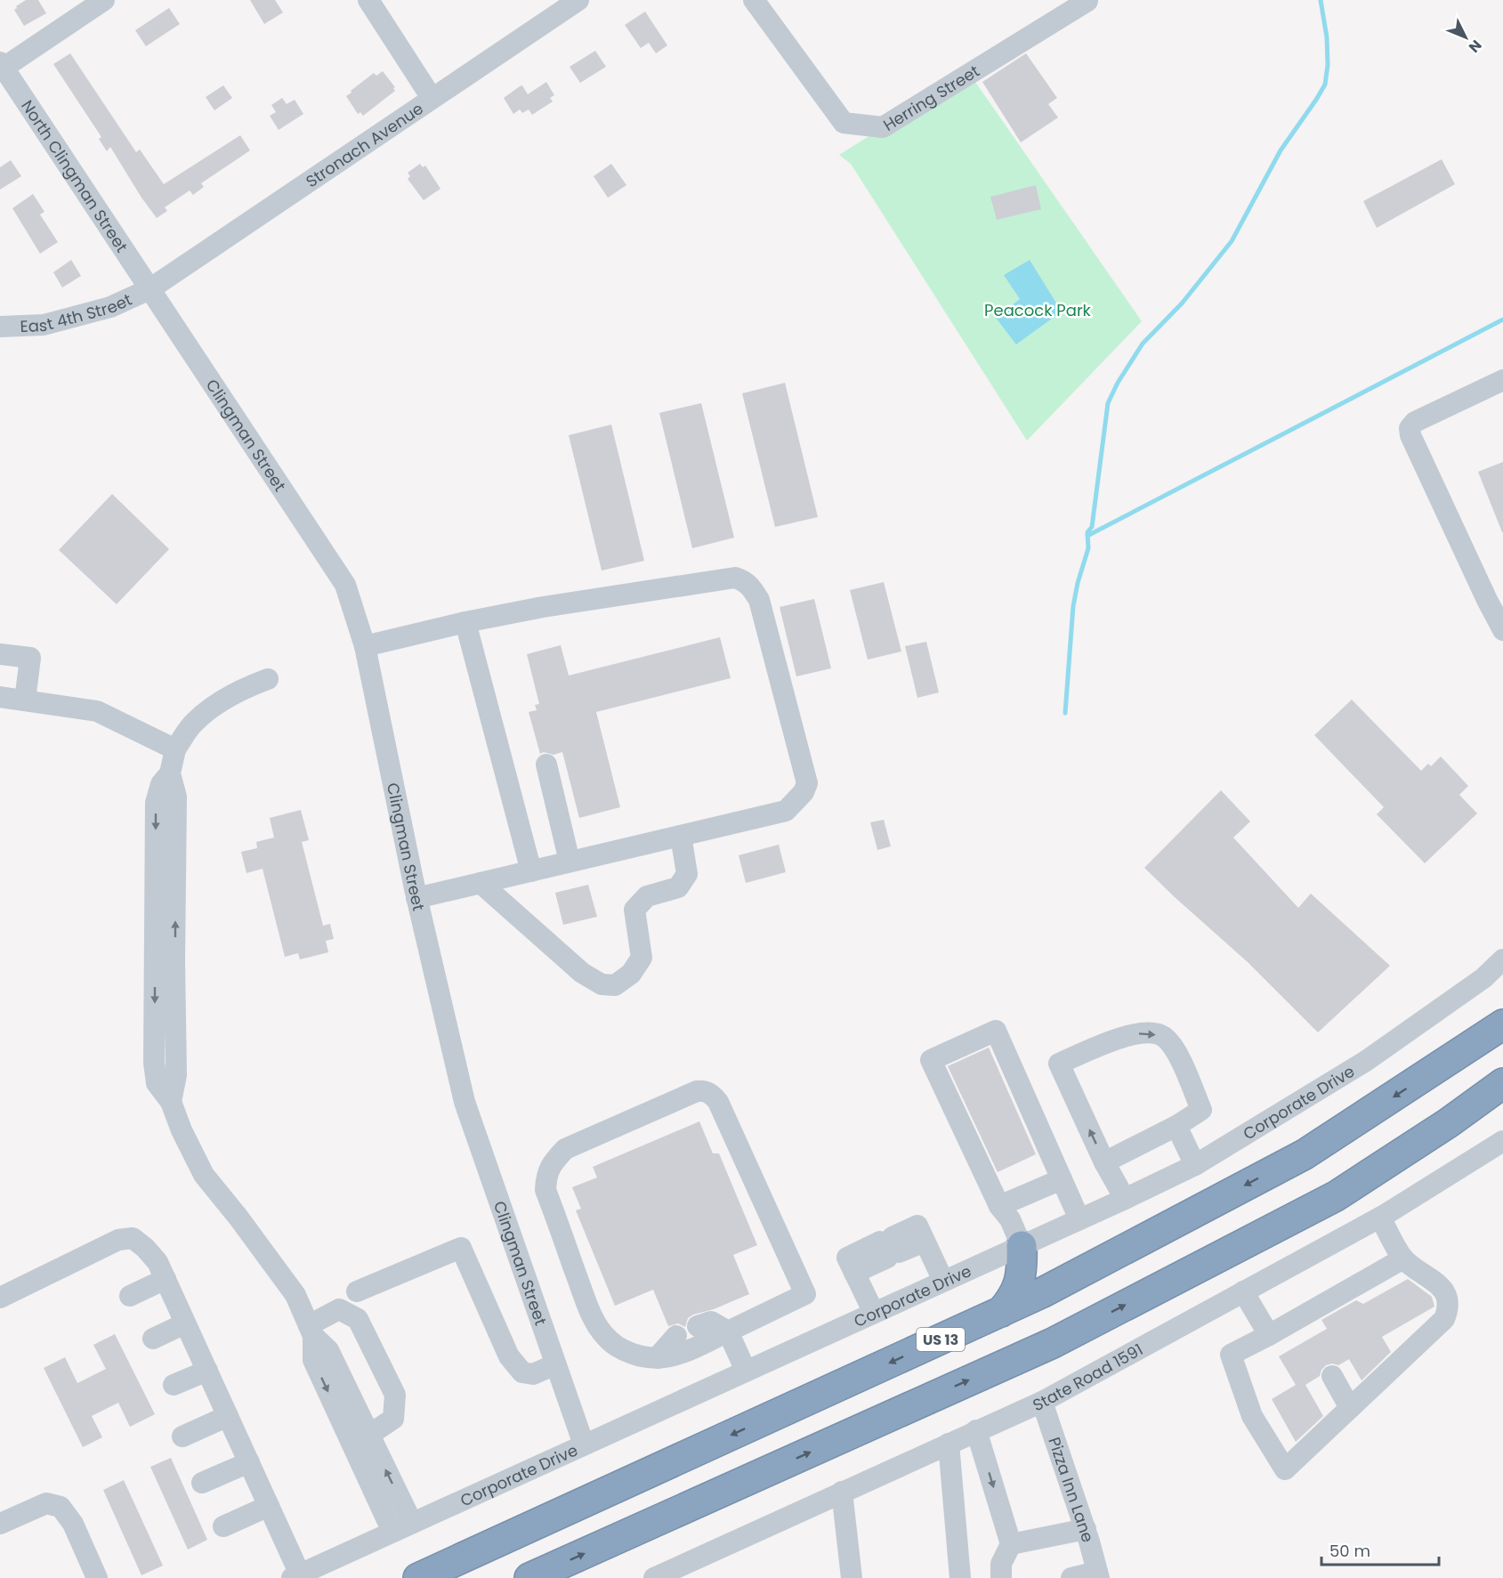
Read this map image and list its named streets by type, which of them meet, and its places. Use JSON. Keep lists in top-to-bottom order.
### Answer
{
  "streets": {
    "highway": ["US 13"],
    "street": [
      "Herring Street",
      "Stronach Avenue",
      "North Clingman Street",
      "East 4th Street",
      "Clingman Street",
      "Corporate Drive",
      "State Road 1591",
      "Pizza Inn Lane"
    ]
  },
  "crossings": [
    ["Stronach Avenue", "North Clingman Street"],
    ["Stronach Avenue", "East 4th Street"],
    ["Stronach Avenue", "Clingman Street"],
    ["North Clingman Street", "East 4th Street"],
    ["North Clingman Street", "Clingman Street"],
    ["East 4th Street", "Clingman Street"],
    ["Clingman Street", "Corporate Drive"],
    ["State Road 1591", "Pizza Inn Lane"]
  ],
  "parks": ["Peacock Park"],
  "scale_bar": "50 m",
  "north": "bottom right"
}
